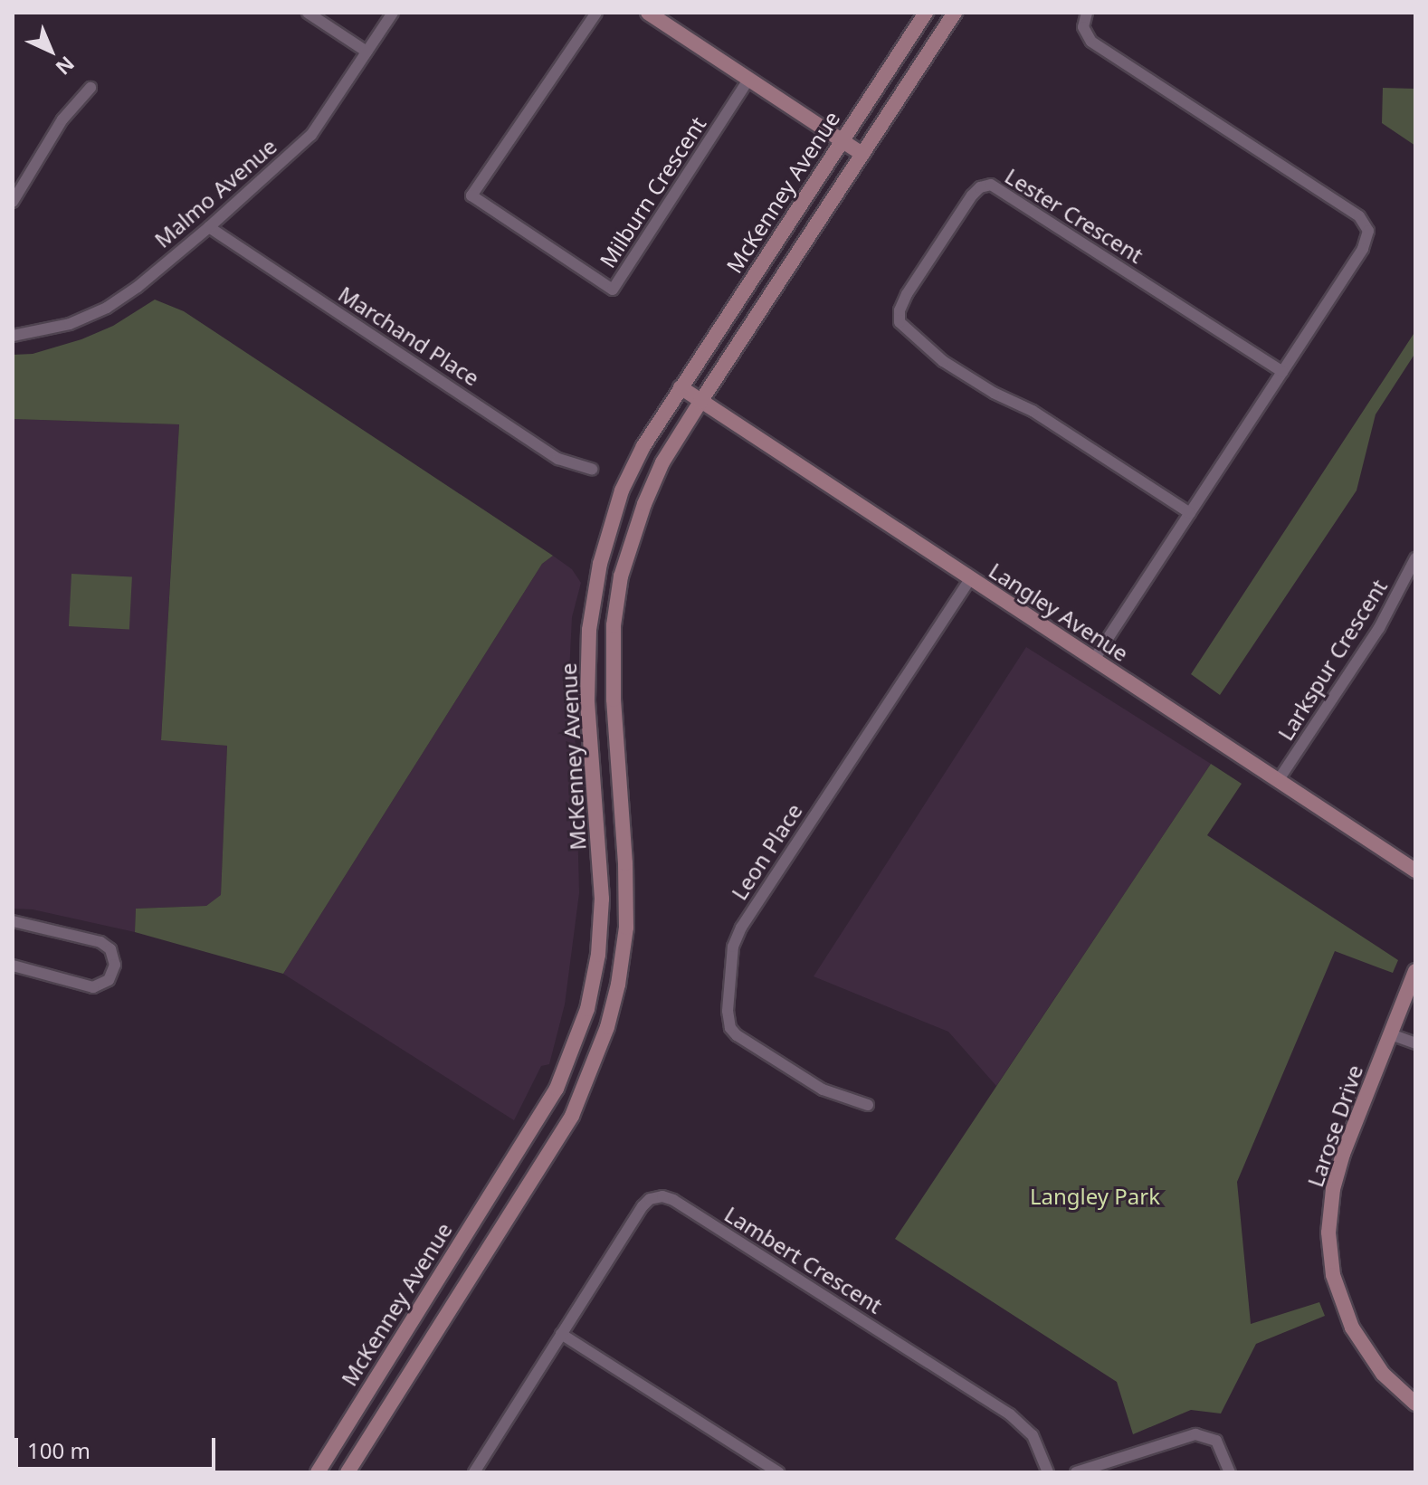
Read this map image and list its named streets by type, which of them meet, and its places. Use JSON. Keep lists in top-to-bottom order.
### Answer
{
  "streets": {
    "main road": ["McKenney Avenue", "Langley Avenue", "Larose Drive"],
    "street": [
      "Milburn Crescent",
      "Malmo Avenue",
      "Lester Crescent",
      "Marchand Place",
      "Larkspur Crescent",
      "Leon Place",
      "Lambert Crescent"
    ]
  },
  "crossings": [
    ["McKenney Avenue", "Langley Avenue"],
    ["Malmo Avenue", "Marchand Place"],
    ["Langley Avenue", "Larkspur Crescent"],
    ["Langley Avenue", "Leon Place"]
  ],
  "parks": ["Langley Park"],
  "scale_bar": "100 m",
  "north": "bottom right"
}
